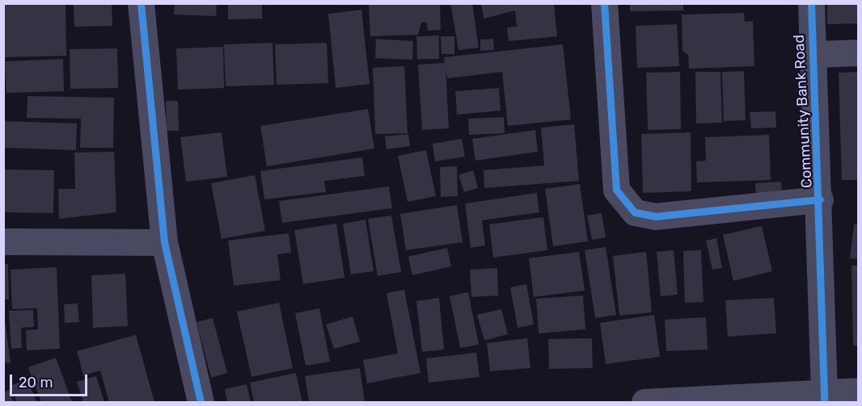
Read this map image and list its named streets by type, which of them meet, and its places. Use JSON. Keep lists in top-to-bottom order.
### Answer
{
  "streets": {
    "street": ["Community Bank Road"]
  },
  "scale_bar": "20 m"
}
